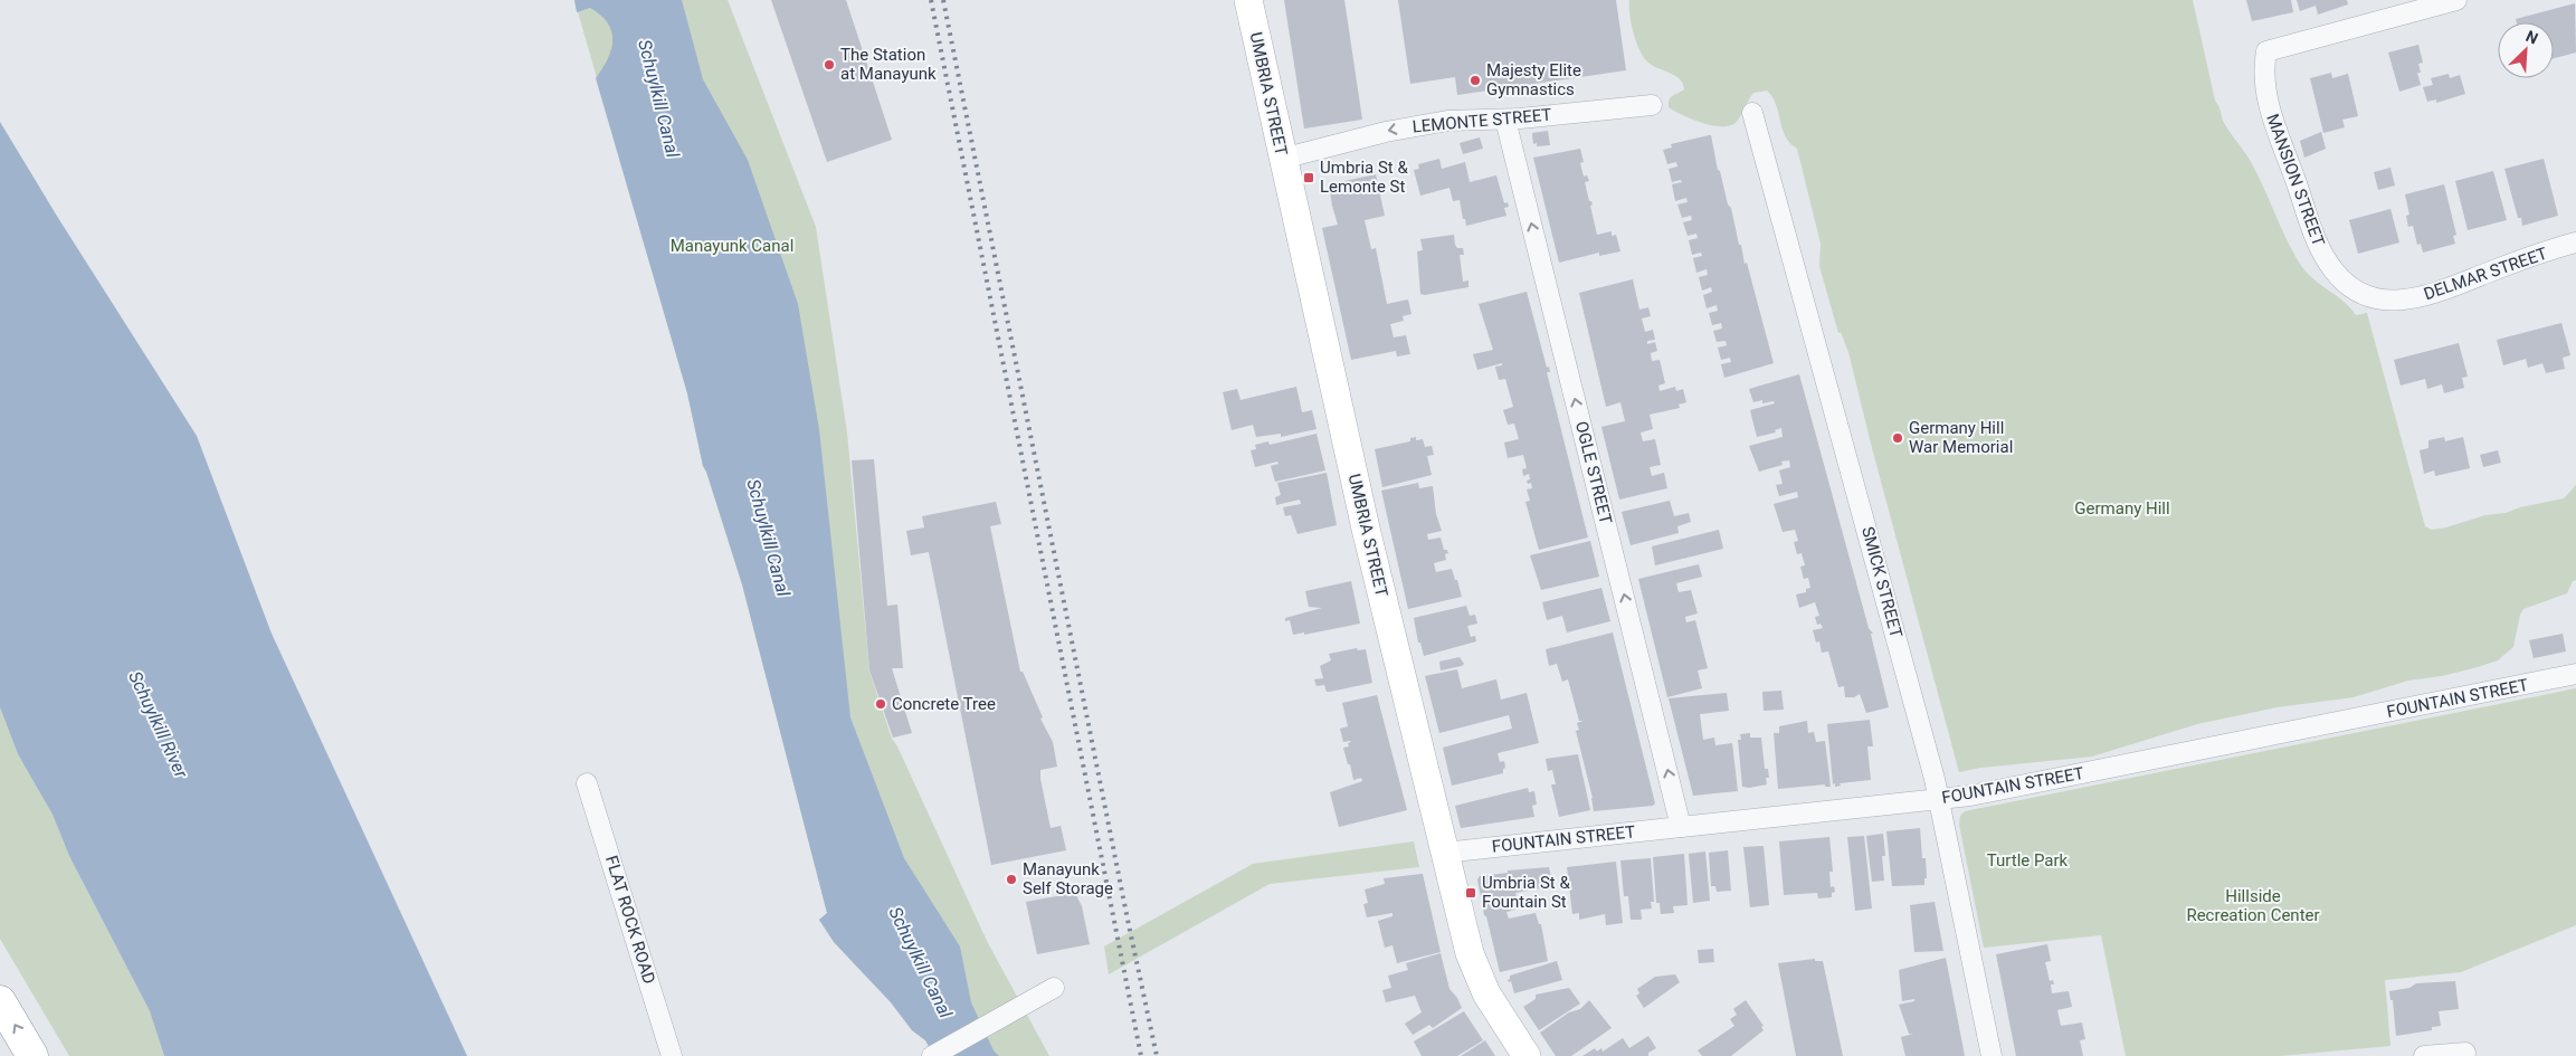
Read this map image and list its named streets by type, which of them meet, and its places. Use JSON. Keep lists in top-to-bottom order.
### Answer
{
  "streets": {
    "main road": ["UMBRIA STREET"],
    "street": [
      "LEMONTE STREET",
      "MANSION STREET",
      "DELMAR STREET",
      "OGLE STREET",
      "SMICK STREET",
      "FOUNTAIN STREET",
      "FLAT ROCK ROAD"
    ]
  },
  "crossings": [
    ["UMBRIA STREET", "LEMONTE STREET"],
    ["UMBRIA STREET", "FOUNTAIN STREET"],
    ["LEMONTE STREET", "OGLE STREET"],
    ["MANSION STREET", "DELMAR STREET"],
    ["OGLE STREET", "FOUNTAIN STREET"],
    ["SMICK STREET", "FOUNTAIN STREET"]
  ],
  "one_way": ["LEMONTE STREET", "OGLE STREET"],
  "water": ["Schuylkill Canal", "Schuylkill River"],
  "parks": [
    "Manayunk Canal",
    "Germany Hill",
    "Turtle Park",
    "Hillside Recreation Center"
  ],
  "places": {
    "other": [
      "The Station at Manayunk",
      "Majesty Elite Gymnastics",
      "Germany Hill War Memorial",
      "Concrete Tree",
      "Manayunk Self Storage"
    ],
    "transit": ["Umbria St & Lemonte St", "Umbria St & Fountain St"]
  },
  "north": "top right"
}
